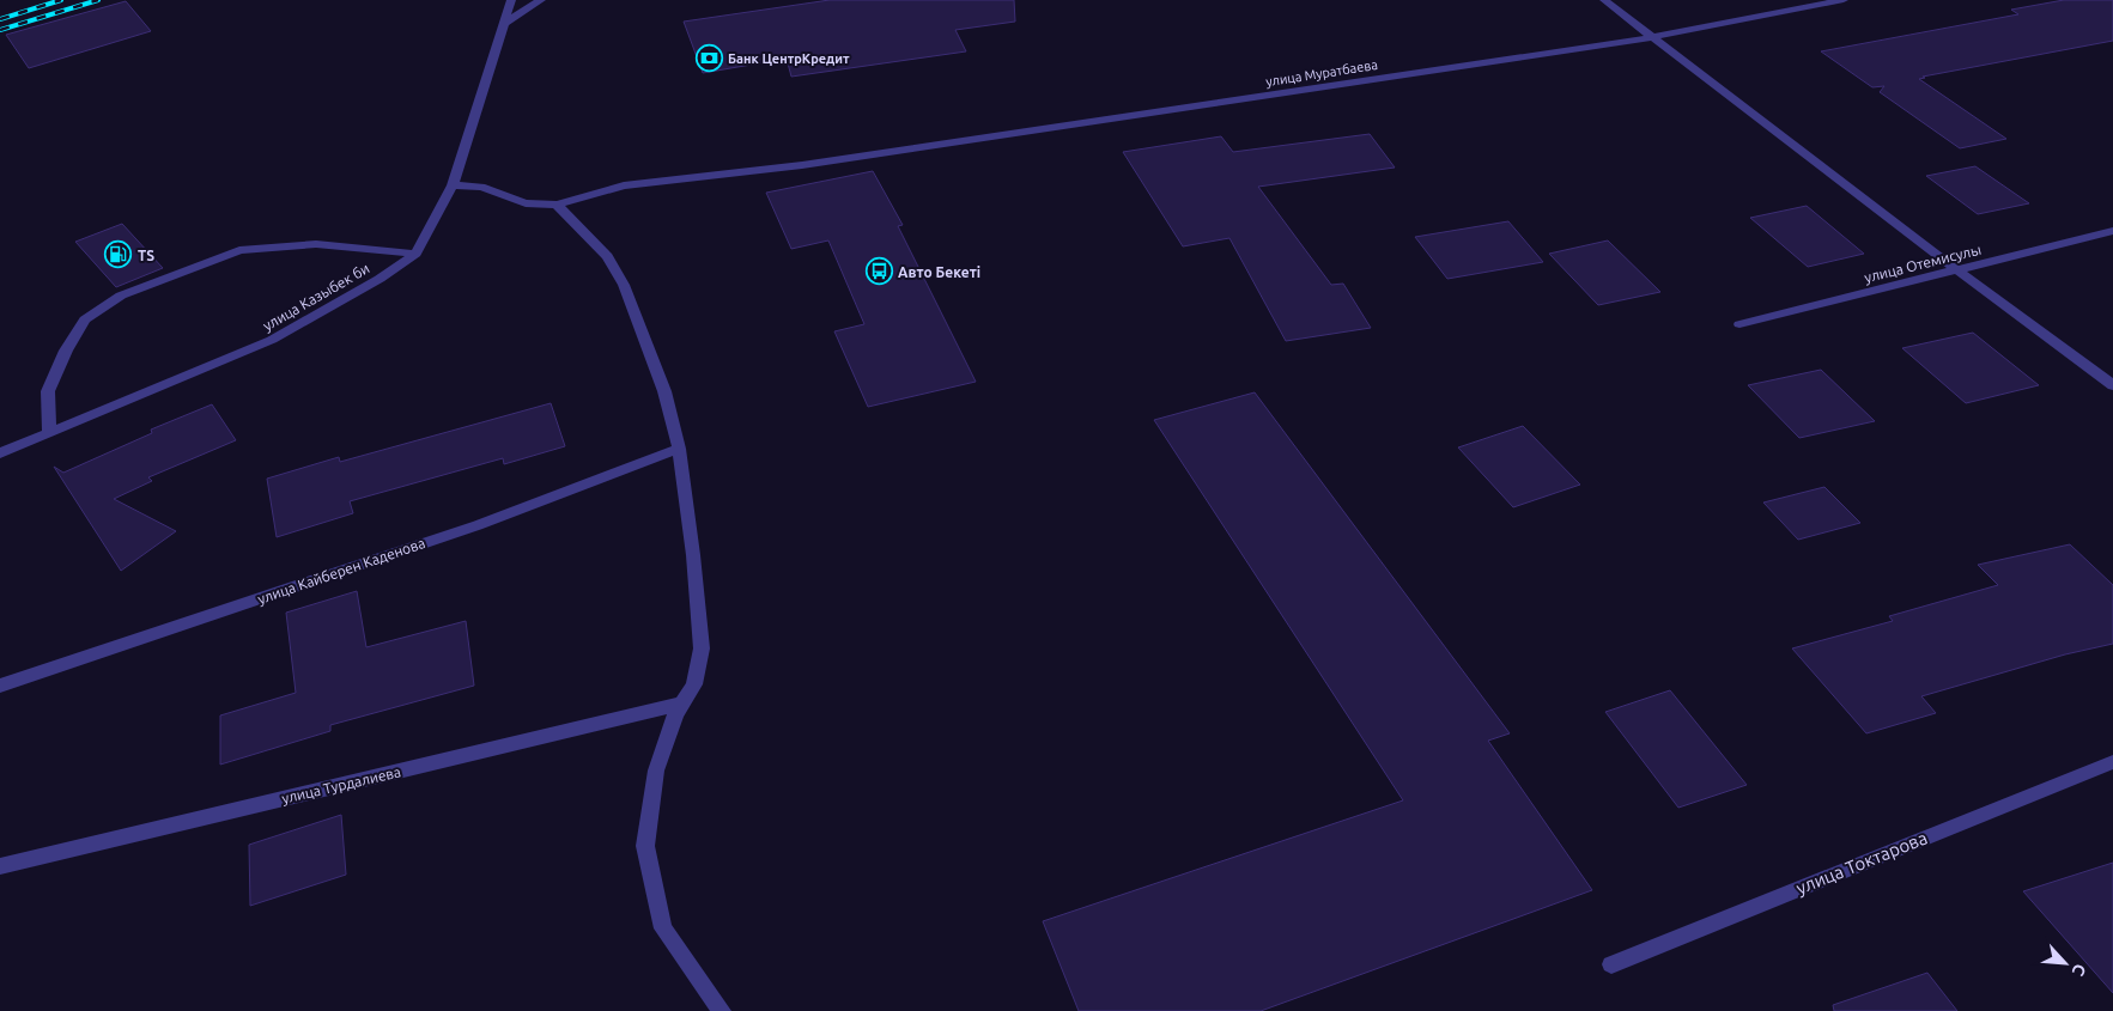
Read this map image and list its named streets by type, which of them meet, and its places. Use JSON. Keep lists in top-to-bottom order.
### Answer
{
  "streets": {
    "street": [
      "улица Муратбаева",
      "улица Отемисулы",
      "улица Казыбек би",
      "улица Кайберен Каденова",
      "улица Турдалиева",
      "улица Токтарова"
    ]
  },
  "crossings": [
    ["улица Муратбаева", "улица Казыбек би"]
  ],
  "places": {
    "bank": ["Банк ЦентрКредит"],
    "fuel station": ["TS"],
    "bus stop": ["Авто Бекетi"]
  },
  "north": "bottom right"
}
